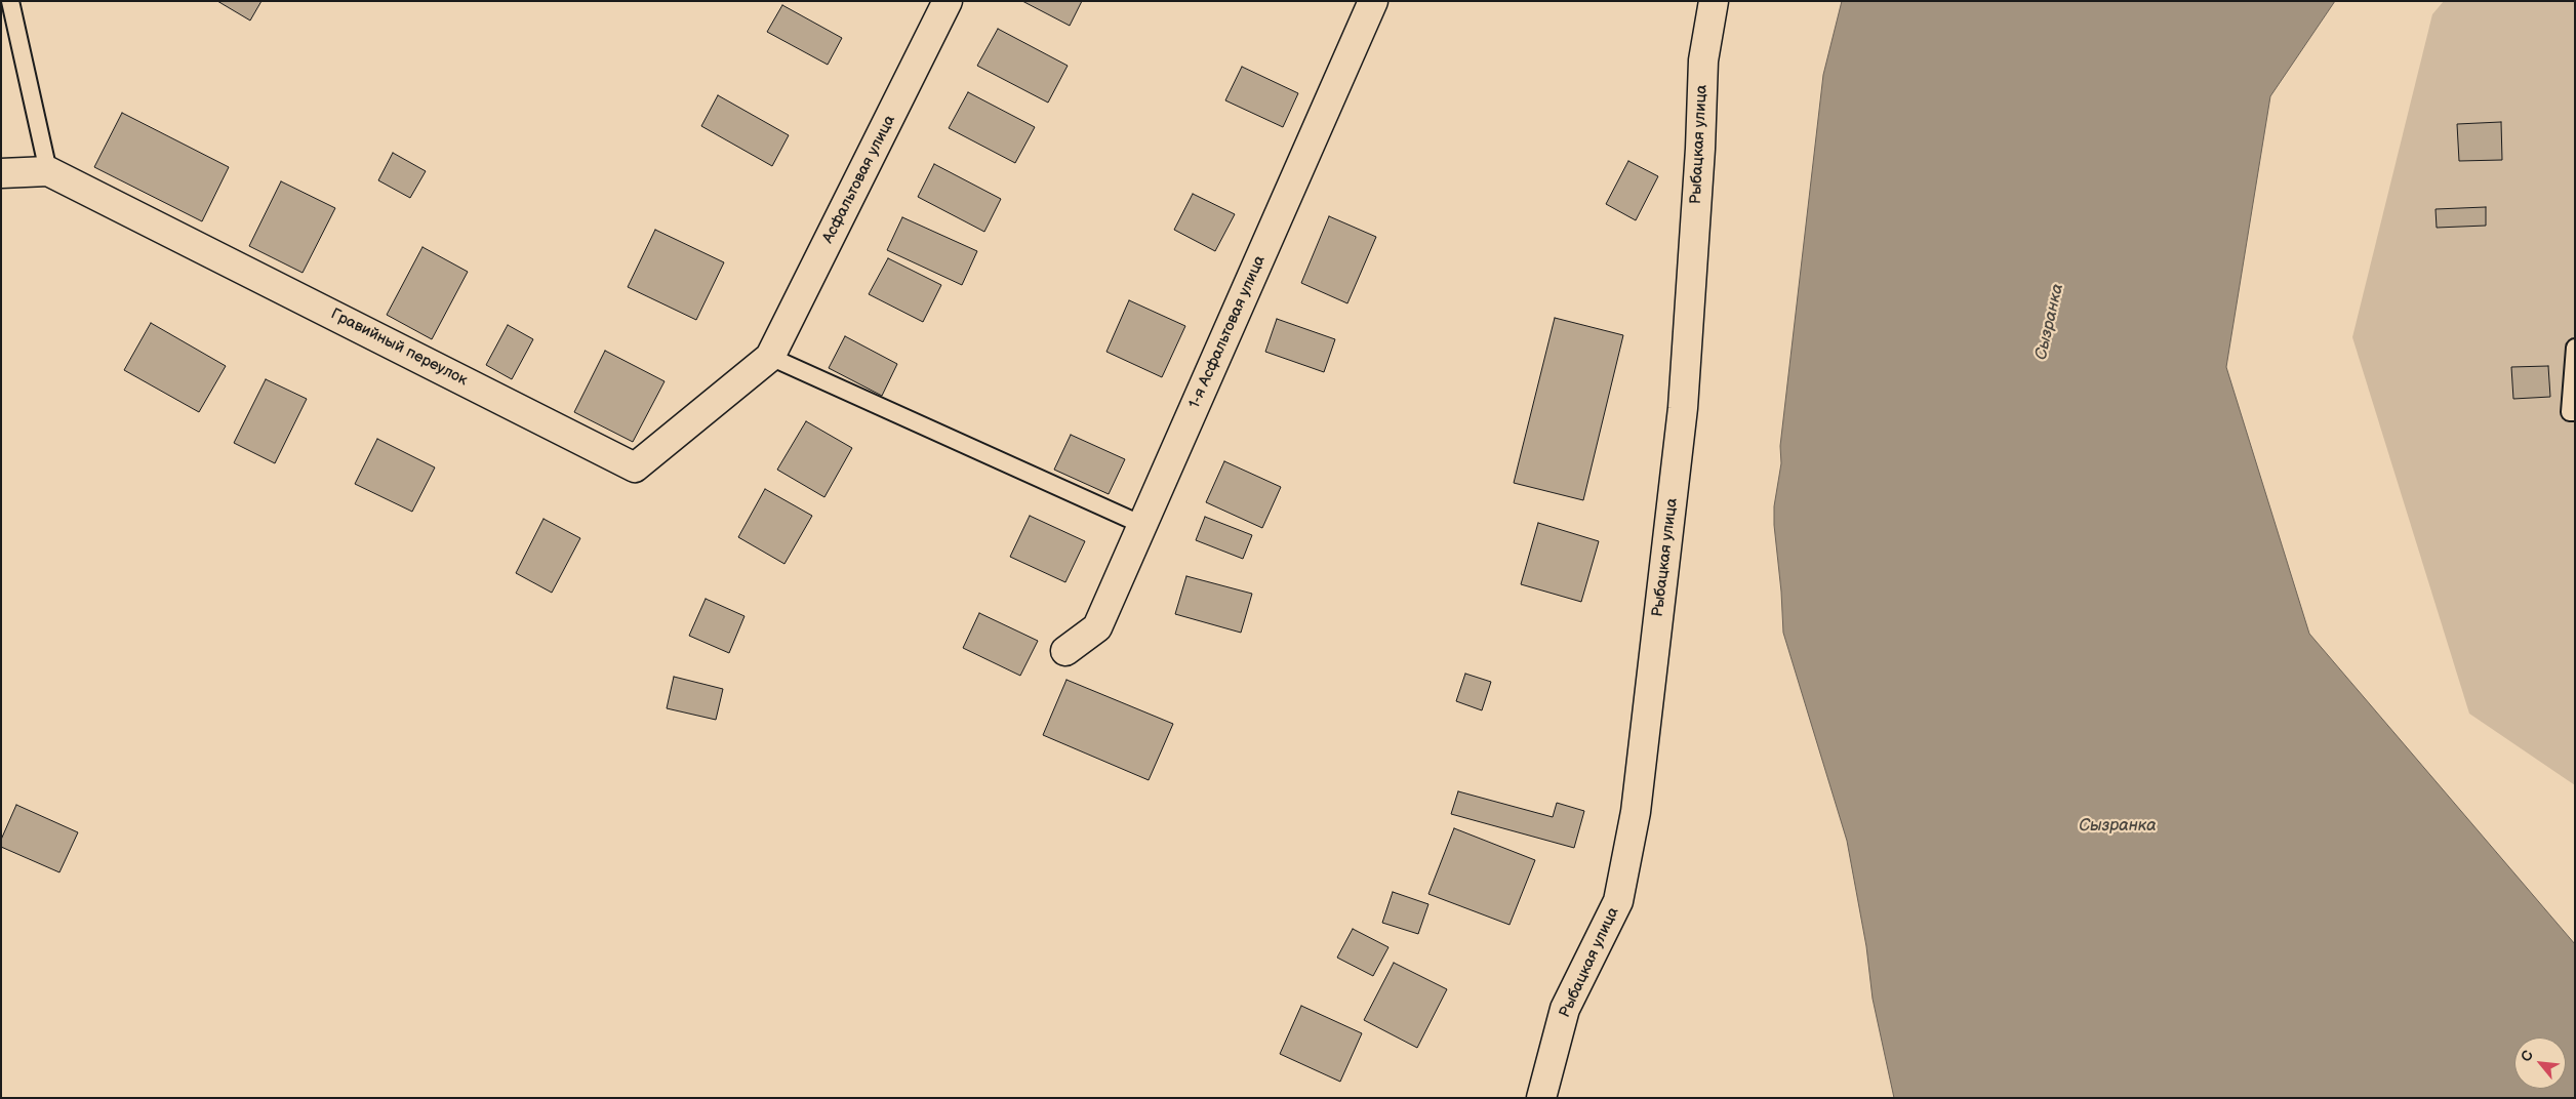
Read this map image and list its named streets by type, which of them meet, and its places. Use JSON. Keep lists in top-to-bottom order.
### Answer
{
  "streets": {
    "street": [
      "Рыбацкая улица",
      "Асфальтовая улица",
      "1-я Асфальтовая улица",
      "Гравийный переулок"
    ]
  },
  "crossings": [
    ["Асфальтовая улица", "Гравийный переулок"]
  ],
  "water": ["Сызранка"],
  "north": "top left"
}
